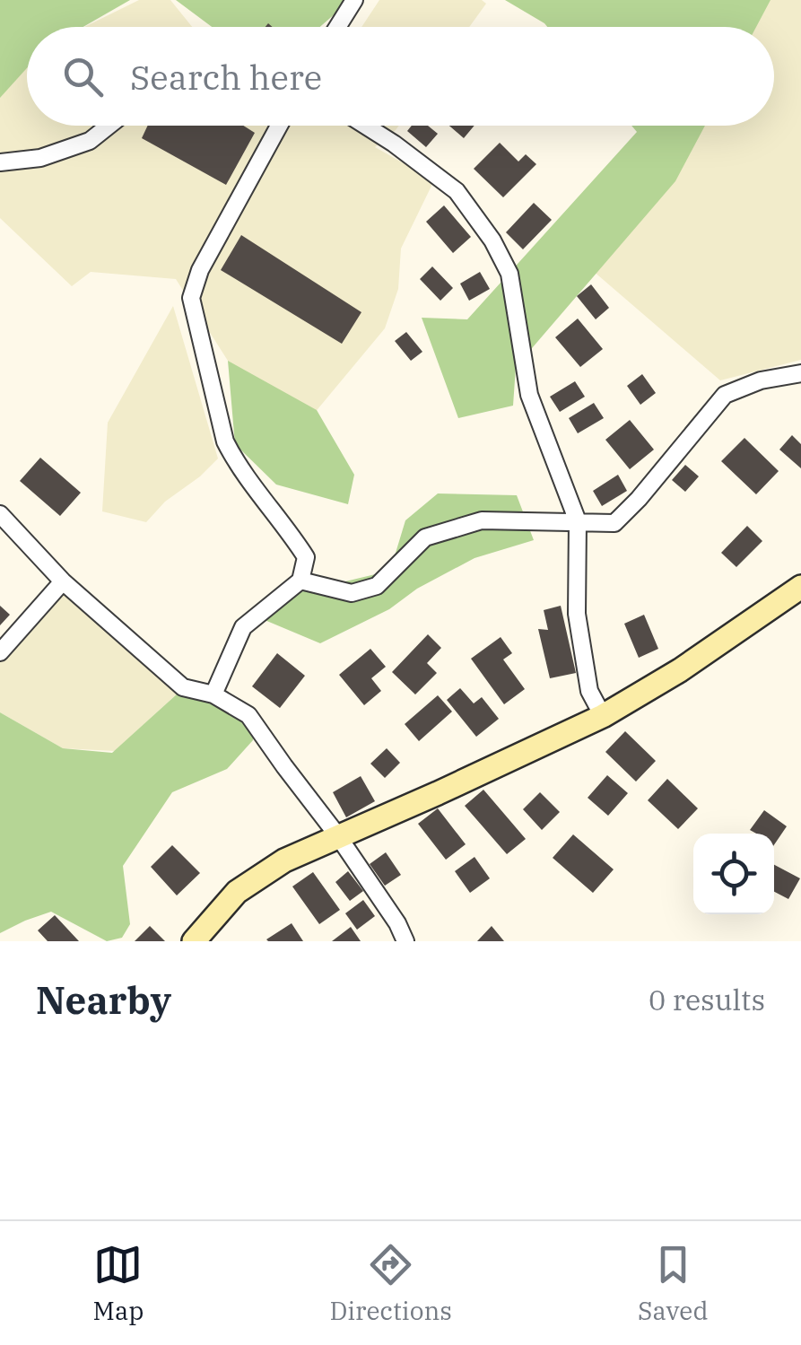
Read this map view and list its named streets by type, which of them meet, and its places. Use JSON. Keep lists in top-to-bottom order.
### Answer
{
  "page": {
    "search": "Search here",
    "heading": ["Nearby", "0 results"],
    "nav": ["Map", "Directions", "Saved"]
  }
}
